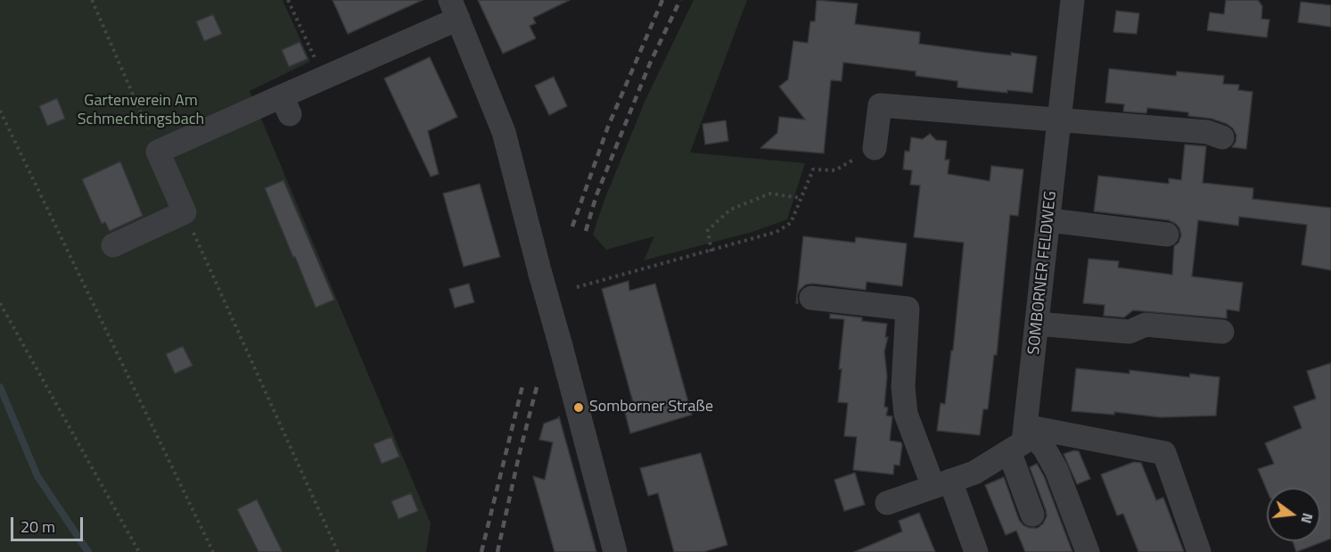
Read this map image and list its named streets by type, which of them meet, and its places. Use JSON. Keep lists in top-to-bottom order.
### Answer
{
  "streets": {
    "street": ["SOMBORNER FELDWEG"]
  },
  "parks": ["Gartenverein Am Schmechtingsbach"],
  "places": ["Somborner Straße"],
  "scale_bar": "20 m",
  "north": "right"
}
